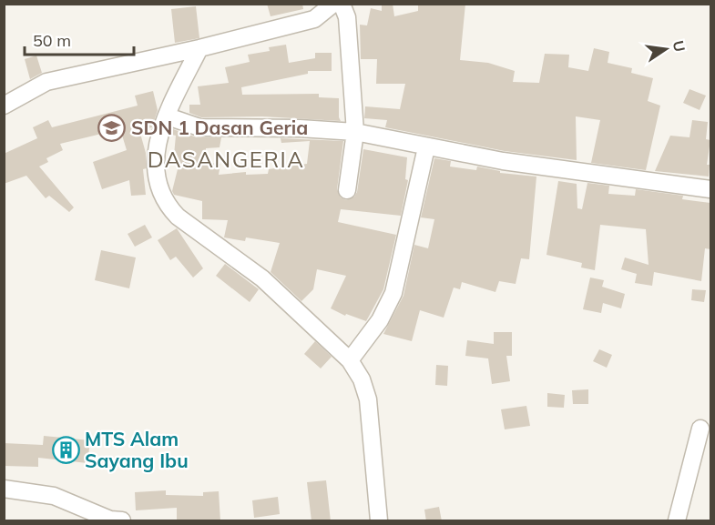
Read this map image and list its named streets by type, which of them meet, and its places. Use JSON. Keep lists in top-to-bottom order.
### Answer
{
  "districts": ["DASANGERIA"],
  "places": {
    "school or university": ["SDN 1 Dasan Geria"],
    "building": ["MTS Alam Sayang Ibu"]
  },
  "scale_bar": "50 m",
  "north": "right"
}
